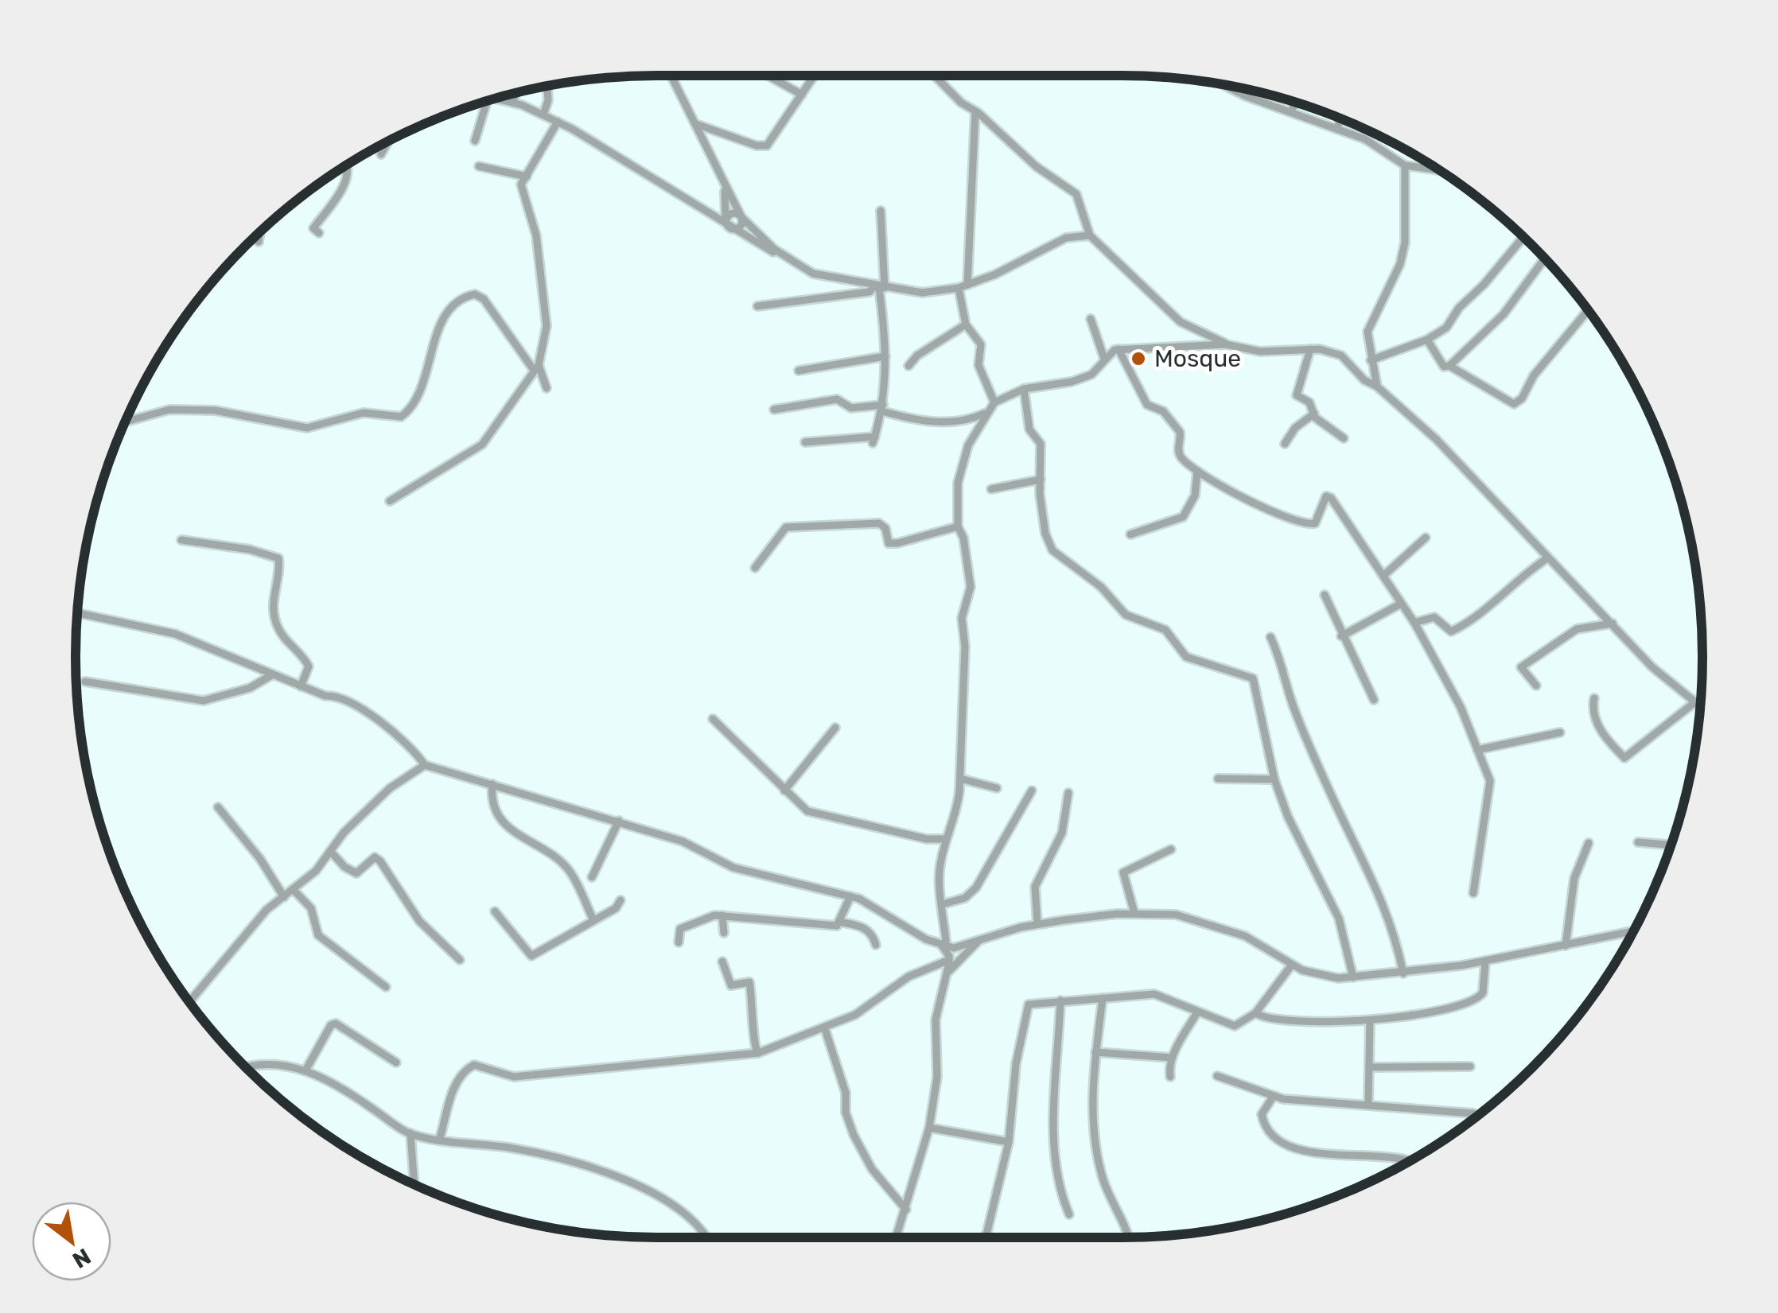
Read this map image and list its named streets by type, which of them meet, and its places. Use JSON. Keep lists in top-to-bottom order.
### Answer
{
  "places": ["Mosque"],
  "north": "bottom right"
}
